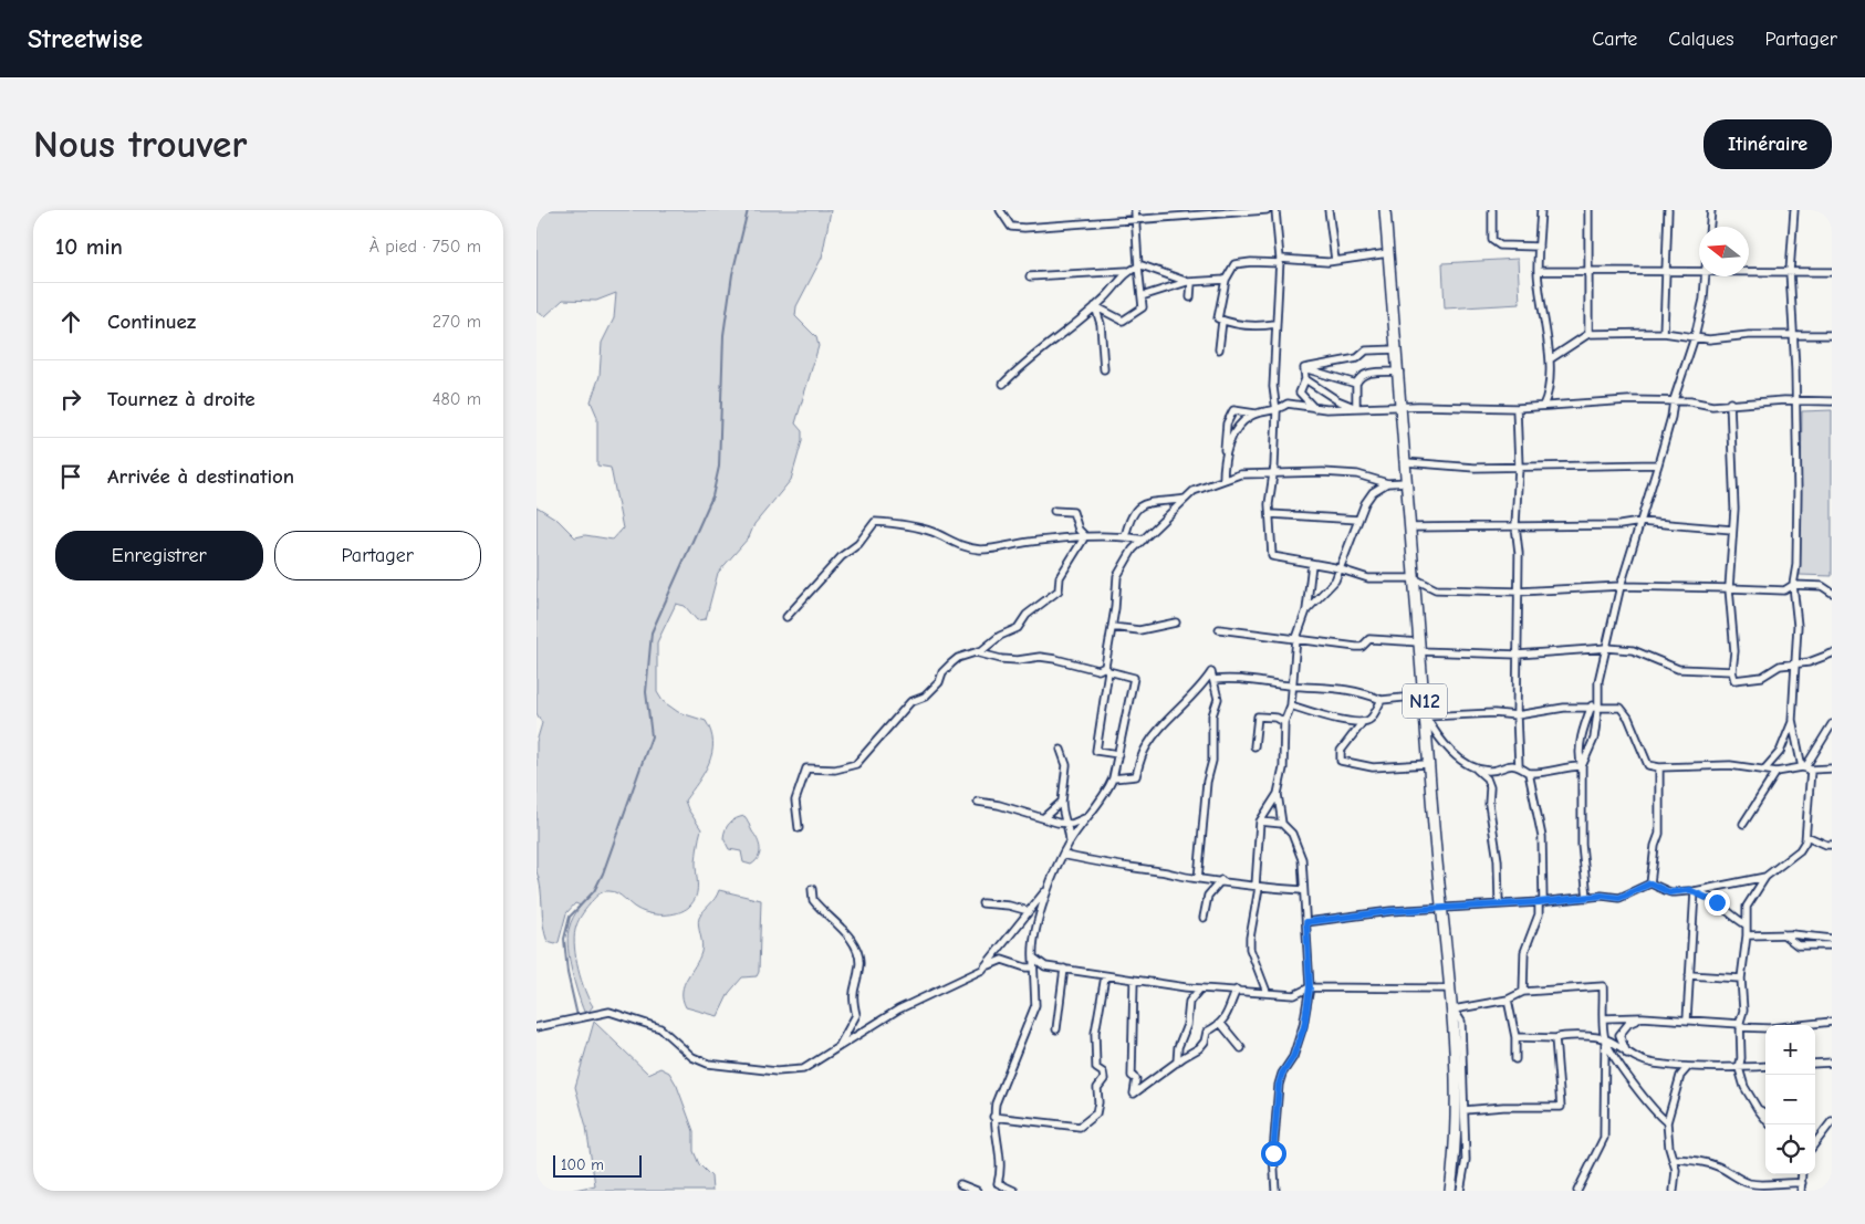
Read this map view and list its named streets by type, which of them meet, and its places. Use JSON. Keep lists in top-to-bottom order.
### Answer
{
  "streets": {
    "main road": ["N12"]
  },
  "scale_bar": "100 m",
  "north": "left",
  "page": {
    "header": "Streetwise",
    "nav": ["Carte", "Calques", "Partager"],
    "buttons": [
      "Itinéraire",
      ["Enregistrer", "Partager"]
    ],
    "title": "Nous trouver",
    "heading": ["10 min", "À pied · 750 m"],
    "list": [
      ["Continuez", "270 m"],
      ["Tournez à droite", "480 m"],
      "Arrivée à destination"
    ],
    "map_buttons": ["+", "−"],
    "scale": "100 m"
  }
}
